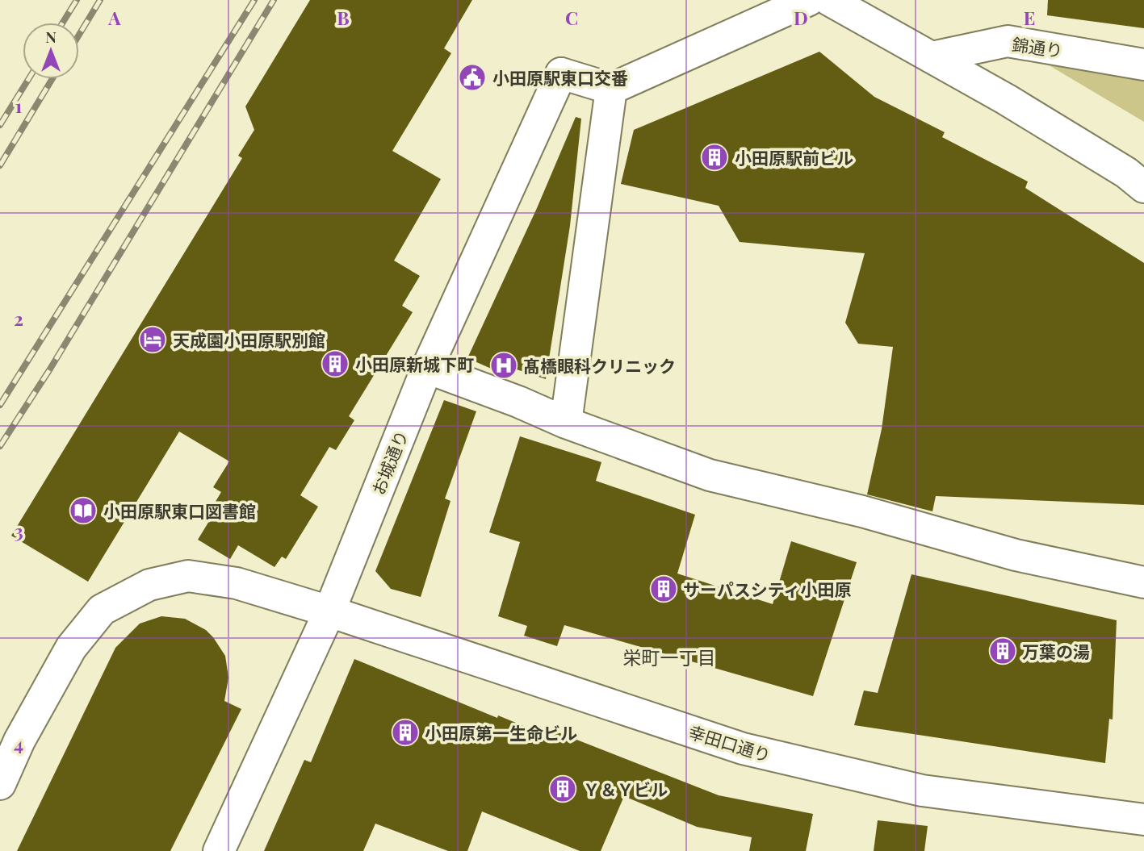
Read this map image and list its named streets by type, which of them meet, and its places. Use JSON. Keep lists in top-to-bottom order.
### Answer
{
  "streets": {
    "street": ["錦通り", "お城通り", "幸田口通り"]
  },
  "crossings": [
    ["お城通り", "幸田口通り"]
  ],
  "districts": ["栄町一丁目"],
  "places": {
    "public building": ["小田原駅東口交番"],
    "building": [
      "小田原駅前ビル",
      "小田原新城下町",
      "サーパスシティ小田原",
      "万葉の湯",
      "小田原第一生命ビル",
      "Ｙ＆Ｙビル"
    ],
    "hotel": ["天成園小田原駅別館"],
    "hospital": ["髙橋眼科クリニック"],
    "library": ["小田原駅東口図書館"]
  },
  "north": "top",
  "grid": {
    "columns": [
      "A",
      "B",
      "C",
      "D",
      "E"
    ],
    "rows": [
      "1",
      "2",
      "3",
      "4"
    ]
  }
}
